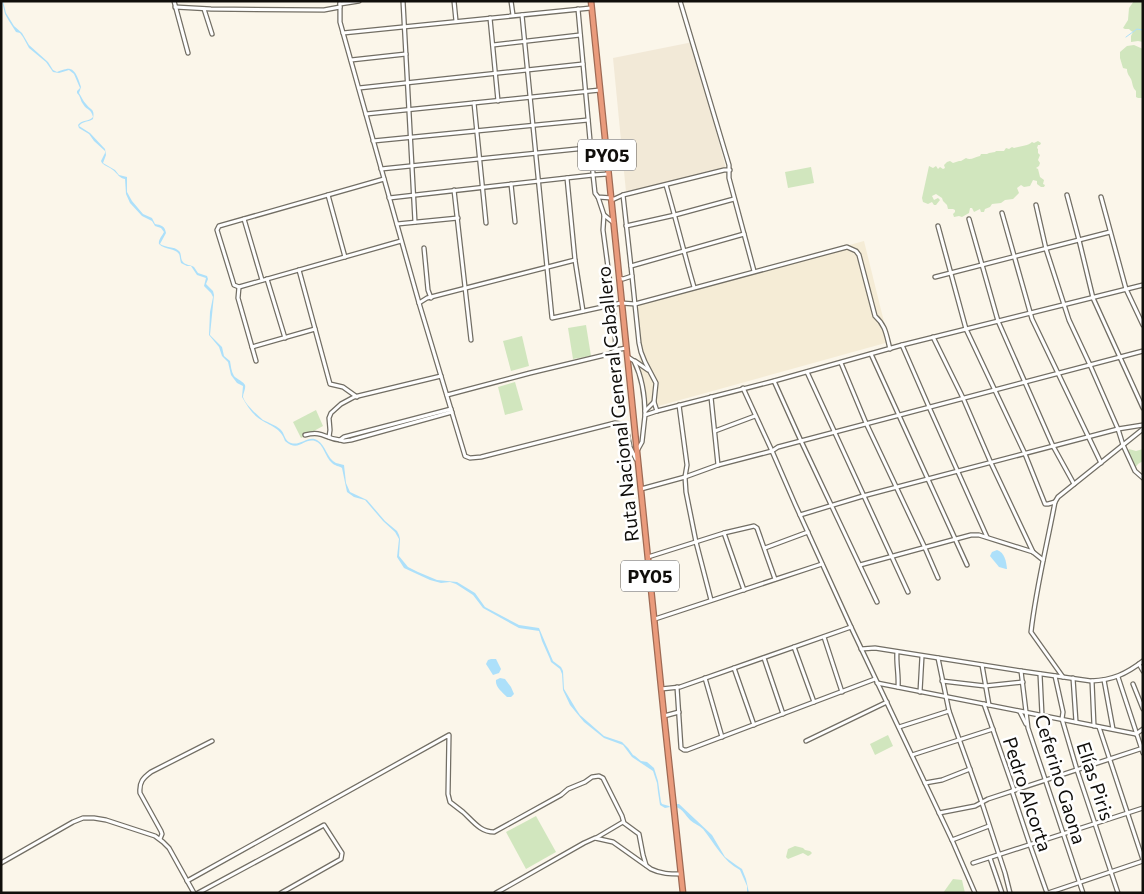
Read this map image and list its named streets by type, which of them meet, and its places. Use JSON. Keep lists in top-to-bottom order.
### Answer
{
  "streets": {
    "highway": ["PY05", "Ruta Nacional General Caballero"],
    "street": ["Ceferino Gaona", "Elías Piris", "Pedro Alcorta"]
  }
}
